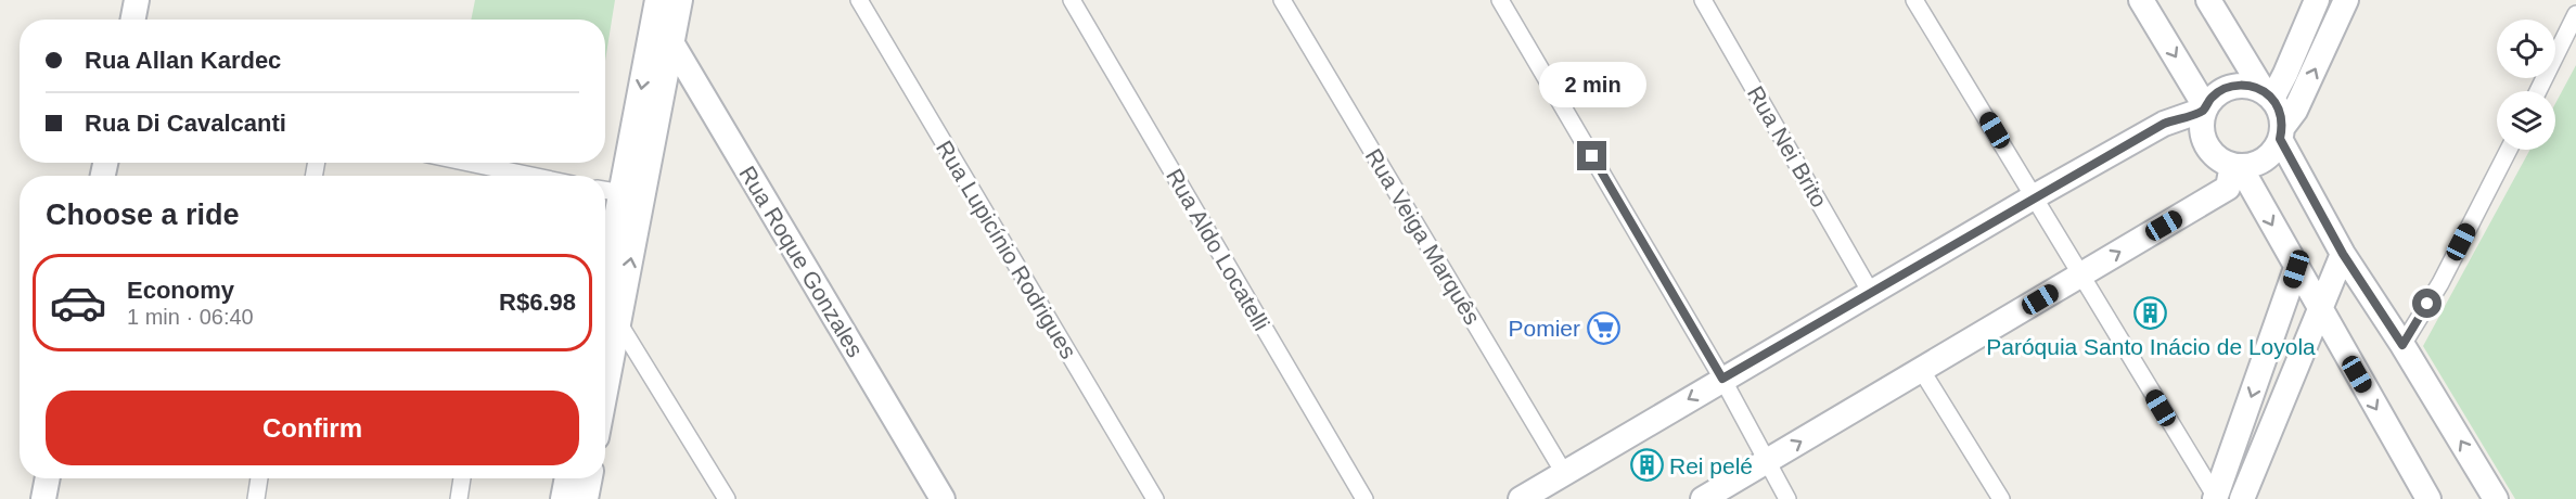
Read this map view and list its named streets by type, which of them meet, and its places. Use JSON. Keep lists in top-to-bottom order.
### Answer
{
  "streets": {
    "main road": ["Rua Roque Gonzales"],
    "street": [
      "Rua Nei Brito",
      "Rua Veiga Marquês",
      "Rua Lupicínio Rodrigues",
      "Rua Aldo Locatelli"
    ]
  },
  "places": {
    "building": ["Paróquia Santo Inácio de Loyola", "Rei pelé"],
    "supermarket": ["Pomier"]
  },
  "page": {
    "banner": ["Rua Allan Kardec", "Rua Di Cavalcanti"],
    "bubble": "2 min",
    "heading": "Choose a ride",
    "list": [
      {
        "name": "Economy",
        "note": "1 min · 06:40",
        "value": "R$6.98"
      }
    ],
    "buttons": "Confirm"
  }
}
